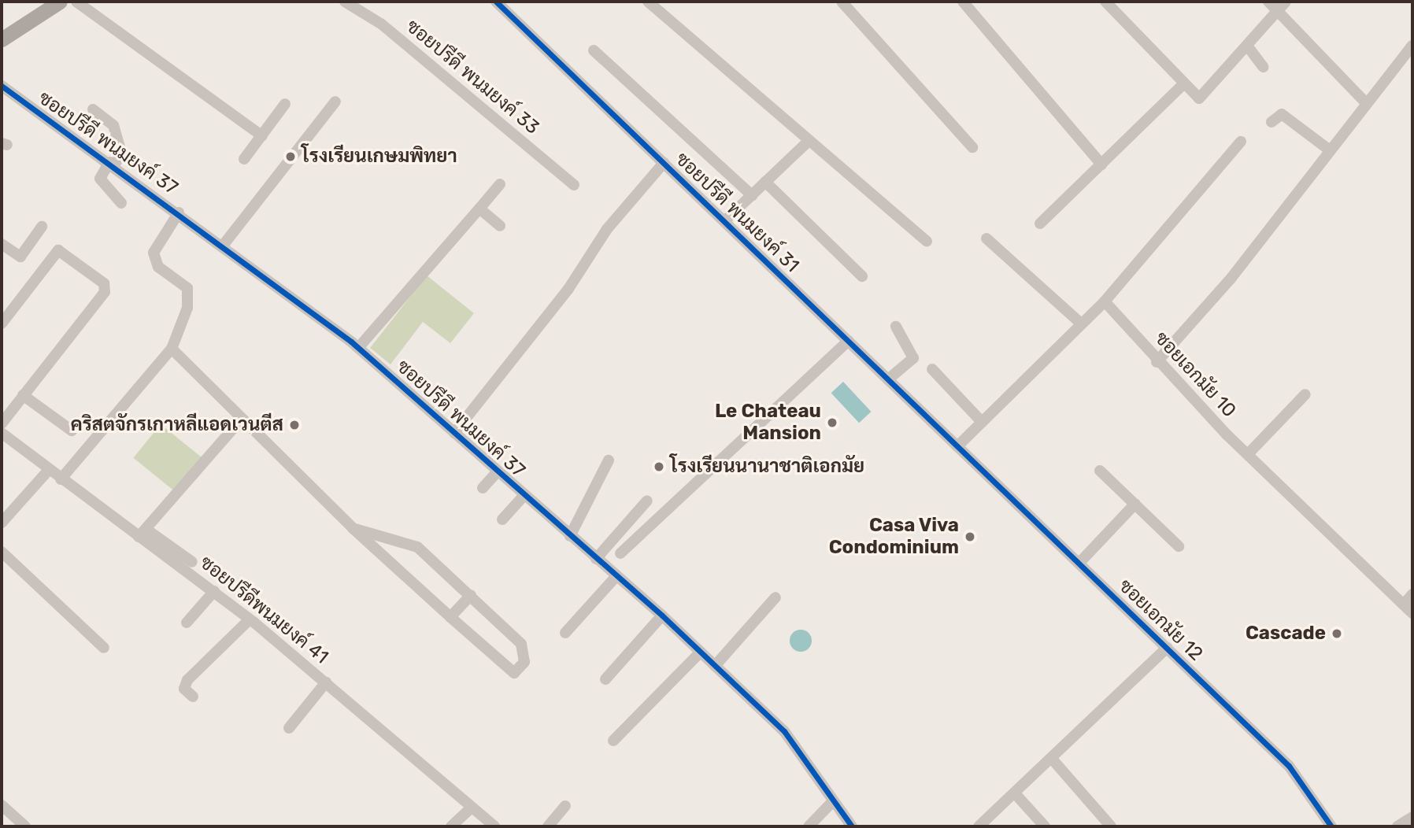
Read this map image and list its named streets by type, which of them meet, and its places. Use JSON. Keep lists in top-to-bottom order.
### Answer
{
  "streets": {
    "street": [
      "ซอยปรีดี พนมยงค์ 33",
      "ซอยปรีดี พนมยงค์ 37",
      "ซอยปรีดี พนมยงค์ 31",
      "ซอยเอกมัย 10",
      "ซอยปรีดีพนมยงค์ 41",
      "ซอยเอกมัย 12"
    ]
  },
  "crossings": [
    ["ซอยปรีดี พนมยงค์ 31", "ซอยเอกมัย 12"]
  ],
  "places": [
    "โรงเรียนเกษมพิทยา",
    "Le Chateau Mansion",
    "คริสตจักรเกาหลีแอดเวนตีส",
    "โรงเรียนนานาชาติเอกมัย",
    "Casa Viva Condominium",
    "Cascade"
  ]
}
